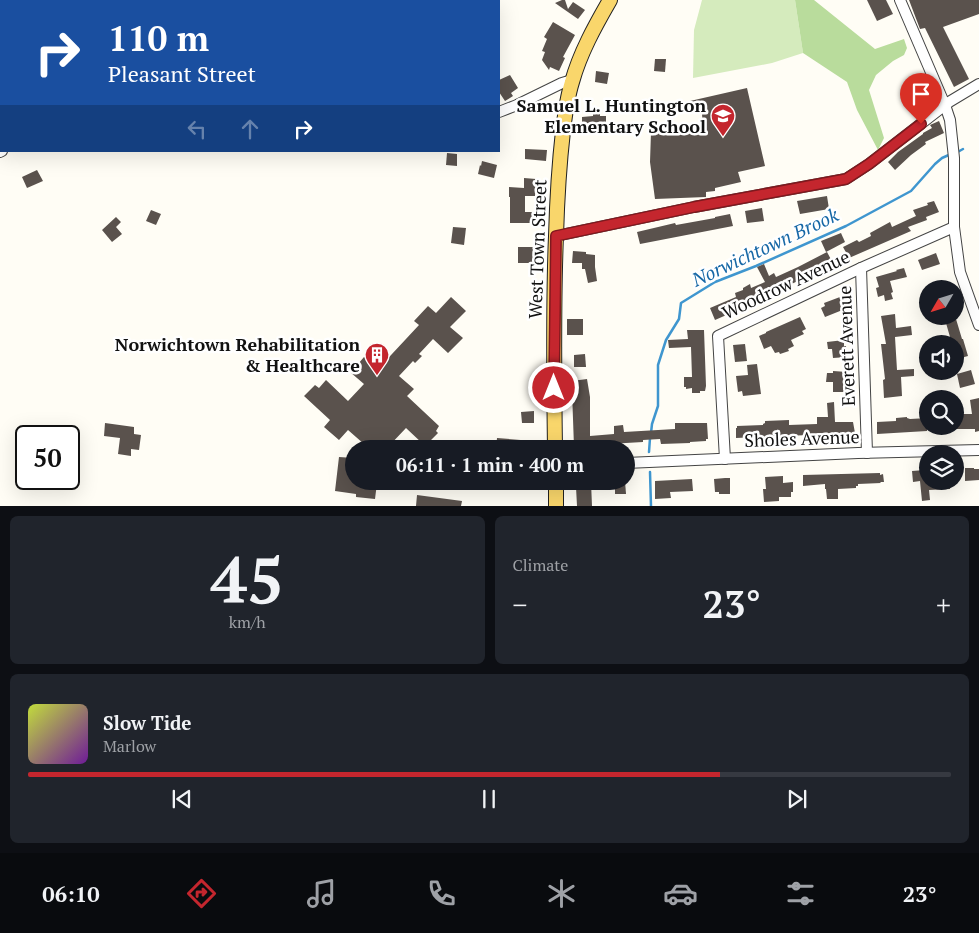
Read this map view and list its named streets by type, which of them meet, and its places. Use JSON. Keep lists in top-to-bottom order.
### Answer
{
  "streets": {
    "main road": ["West Town Street"],
    "street": ["Woodrow Avenue", "Everett Avenue", "Sholes Avenue"]
  },
  "crossings": [
    ["Woodrow Avenue", "Everett Avenue"],
    ["Woodrow Avenue", "Sholes Avenue"],
    ["Everett Avenue", "Sholes Avenue"]
  ],
  "water": ["Norwichtown Brook"],
  "places": {
    "school or university": ["Samuel L. Huntington Elementary School"],
    "building": ["Norwichtown Rehabilitation & Healthcare"]
  },
  "north": "bottom left",
  "page": {
    "turn": ["110 m", "Pleasant Street"],
    "limit": "50",
    "trip": "06:11 · 1 min · 400 m",
    "tile": [
      ["45", "km/h"],
      "Climate"
    ],
    "heat": ["−", "23°", "+"],
    "song": ["Slow Tide", "Marlow"],
    "tabs": ["06:10", "23°"]
  }
}
